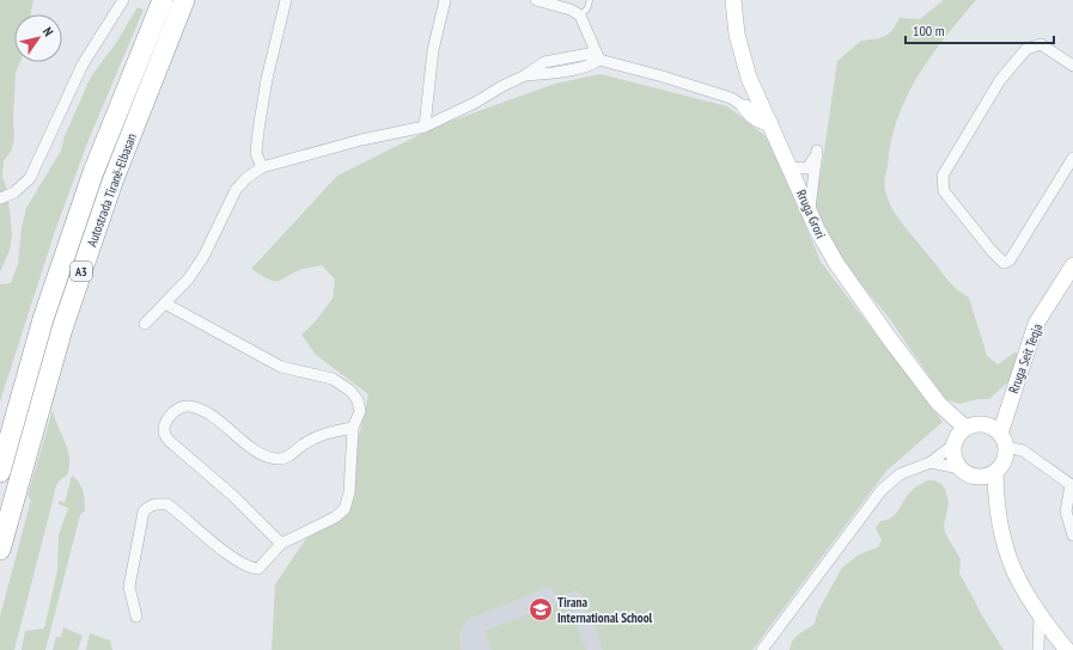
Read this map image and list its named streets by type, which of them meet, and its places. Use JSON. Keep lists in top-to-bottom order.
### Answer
{
  "streets": {
    "highway": ["Autostrada Tiranë-Elbasan", "A3"],
    "main road": ["Rruga Grori", "Rruga Seit Teqja"]
  },
  "crossings": [
    ["Rruga Grori", "Rruga Seit Teqja"]
  ],
  "places": {
    "school or university": ["Tirana International School"]
  },
  "scale_bar": "100 m",
  "north": "top right"
}
